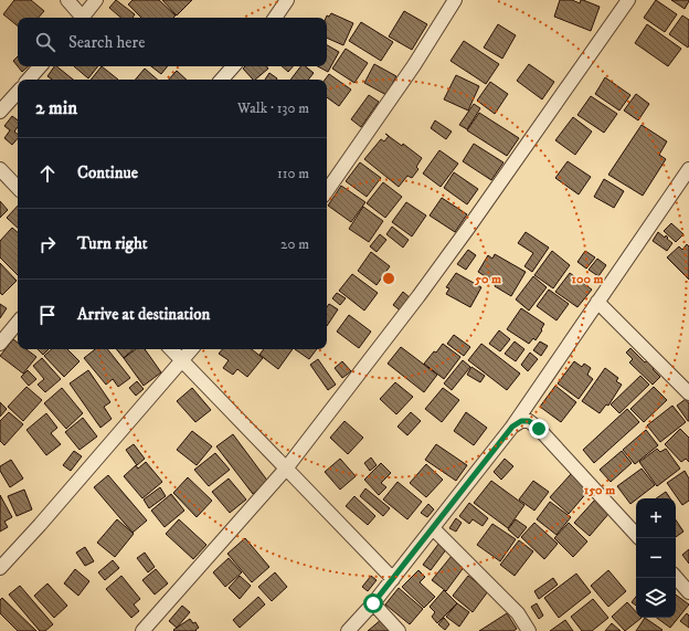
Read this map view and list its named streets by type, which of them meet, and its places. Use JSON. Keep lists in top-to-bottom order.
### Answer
{
  "page": {
    "search": "Search here",
    "heading": ["2 min", "Walk · 130 m"],
    "list": [
      ["Continue", "110 m"],
      ["Turn right", "20 m"],
      "Arrive at destination"
    ],
    "map_buttons": ["+", "−"]
  },
  "rings": ["50 m", "100 m", "150 m"]
}
